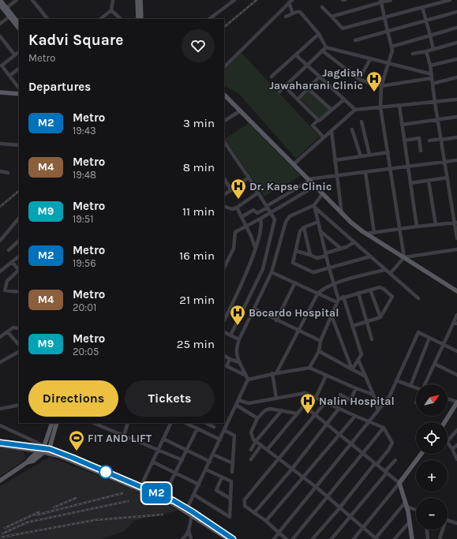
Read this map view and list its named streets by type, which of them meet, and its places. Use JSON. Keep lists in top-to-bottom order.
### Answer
{
  "places": {
    "hospital": [
      "Jagdish Jawaharani Clinic",
      "Dr. Kapse Clinic",
      "Bocardo Hospital",
      "Nalin Hospital"
    ],
    "sports": ["FIT AND LIFT"]
  },
  "lines": ["metro line M2"],
  "north": "top right",
  "page": {
    "on_map": "M2",
    "heading": [
      ["Kadvi Square", "Metro"],
      "Departures"
    ],
    "list": [
      {
        "mark": "M2",
        "name": "Metro",
        "note": "19:43",
        "value": "3 min"
      },
      {
        "mark": "M4",
        "name": "Metro",
        "note": "19:48",
        "value": "8 min"
      },
      {
        "mark": "M9",
        "name": "Metro",
        "note": "19:51",
        "value": "11 min"
      },
      {
        "mark": "M2",
        "name": "Metro",
        "note": "19:56",
        "value": "16 min"
      },
      {
        "mark": "M4",
        "name": "Metro",
        "note": "20:01",
        "value": "21 min"
      },
      {
        "mark": "M9",
        "name": "Metro",
        "note": "20:05",
        "value": "25 min"
      }
    ],
    "buttons": ["Directions", "Tickets"],
    "map_buttons": ["+", "−"]
  }
}
